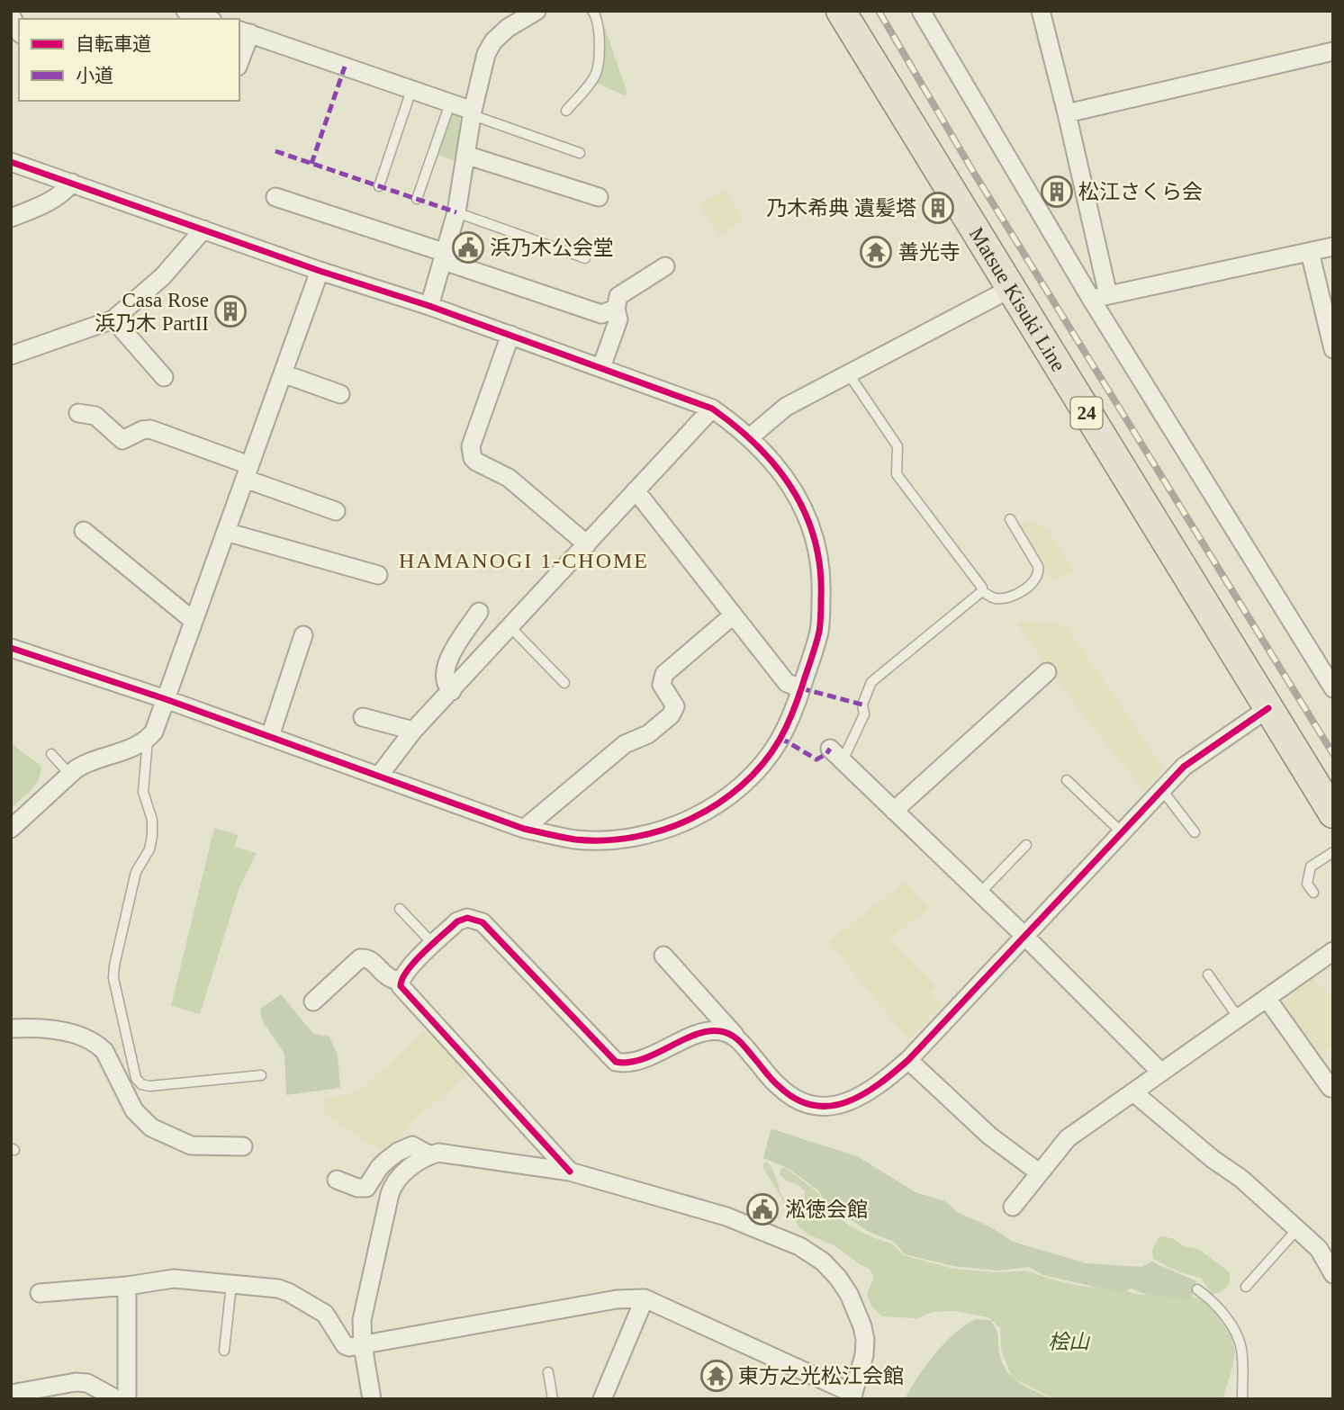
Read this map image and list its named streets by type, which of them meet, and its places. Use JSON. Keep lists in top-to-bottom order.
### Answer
{
  "streets": {
    "main road": ["Matsue Kisuki Line", "24"]
  },
  "districts": ["HAMANOGI 1-CHOME"],
  "parks": ["桧山"],
  "places": {
    "building": ["松江さくら会", "乃木希典 遺髪塔", "Casa Rose 浜乃木 PartII"],
    "public building": ["浜乃木公会堂", "淞徳会館"],
    "temple": ["善光寺", "東方之光松江会館"]
  },
  "legend": ["自転車道", "小道"]
}
